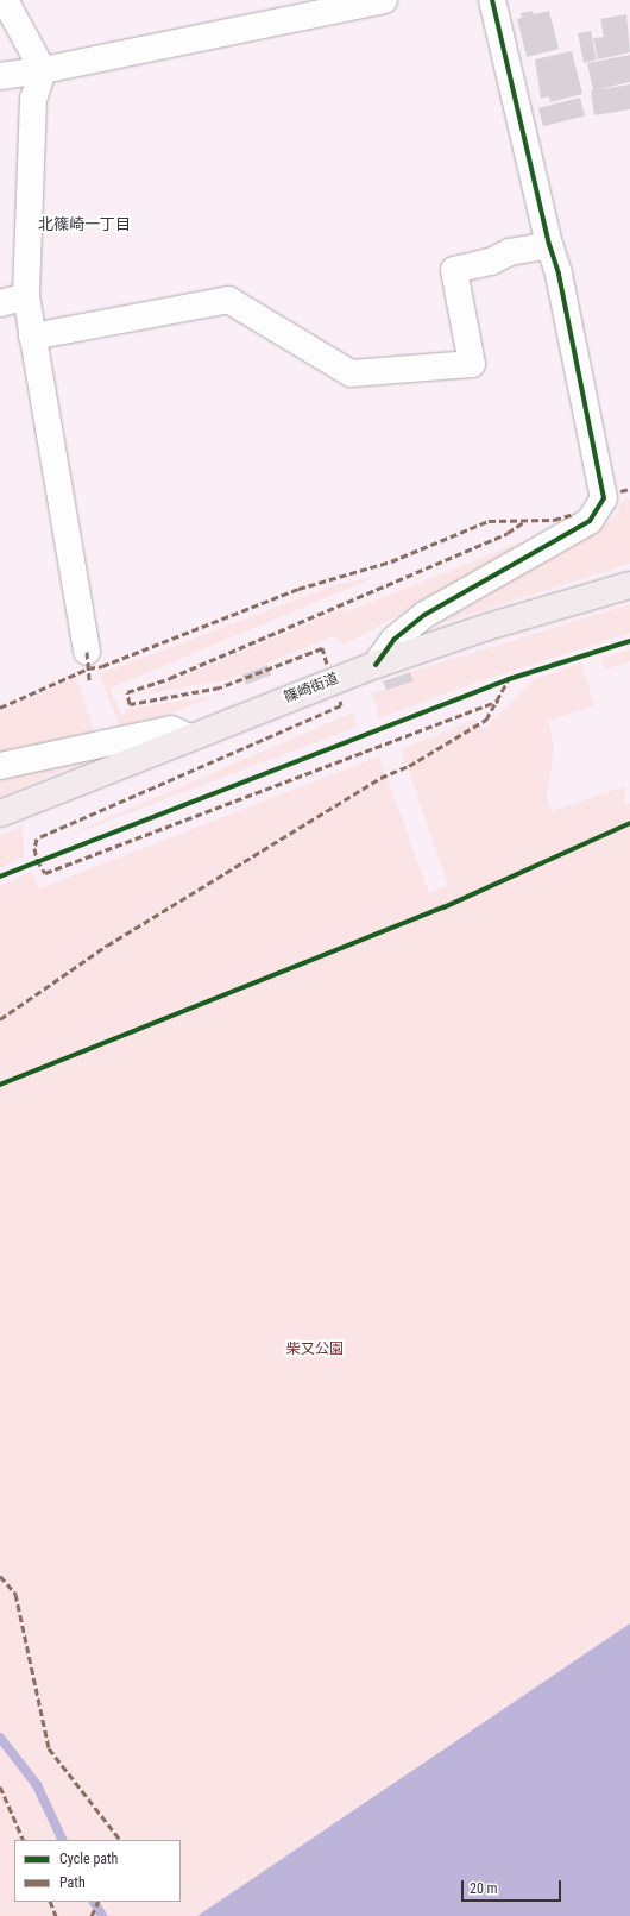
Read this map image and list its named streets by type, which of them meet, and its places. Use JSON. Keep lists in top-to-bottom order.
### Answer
{
  "streets": {
    "main road": ["篠崎街道"]
  },
  "districts": ["北篠崎一丁目"],
  "parks": ["柴又公園"],
  "legend": ["Cycle path", "Path"],
  "scale_bar": "20 m"
}
